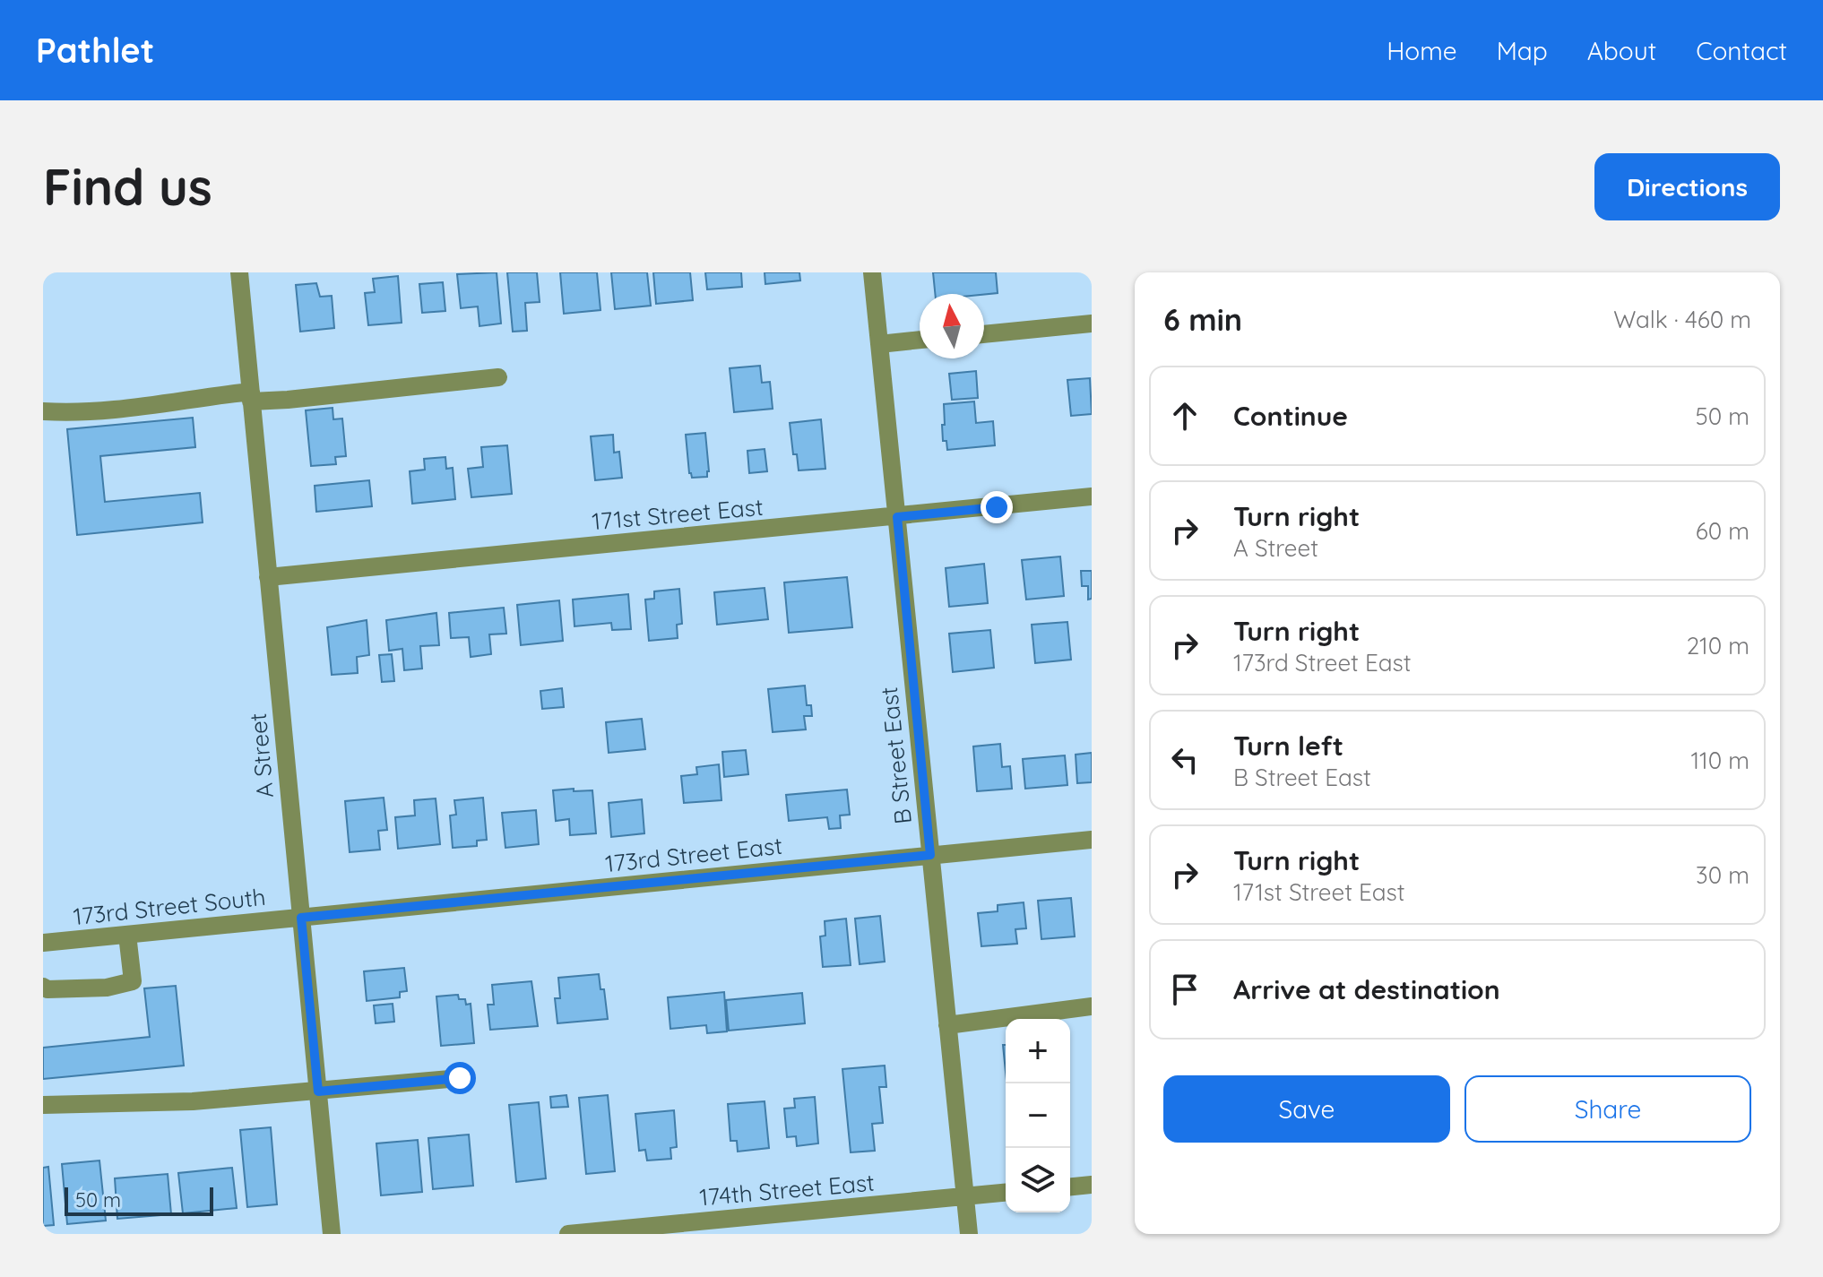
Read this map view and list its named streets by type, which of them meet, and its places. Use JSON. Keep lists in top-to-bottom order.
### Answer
{
  "streets": {
    "street": [
      "171st Street East",
      "A Street",
      "B Street East",
      "173rd Street East",
      "173rd Street South",
      "174th Street East"
    ]
  },
  "crossings": [
    ["171st Street East", "A Street"],
    ["171st Street East", "B Street East"],
    ["A Street", "173rd Street East"],
    ["A Street", "173rd Street South"],
    ["B Street East", "173rd Street East"],
    ["B Street East", "174th Street East"],
    ["173rd Street East", "173rd Street South"]
  ],
  "scale_bar": "50 m",
  "north": "top",
  "page": {
    "header": "Pathlet",
    "nav": [
      "Home",
      "Map",
      "About",
      "Contact"
    ],
    "buttons": [
      "Directions",
      ["Save", "Share"]
    ],
    "title": "Find us",
    "heading": ["6 min", "Walk · 460 m"],
    "list": [
      ["Continue", "50 m"],
      ["Turn right", "A Street", "60 m"],
      ["Turn right", "173rd Street East", "210 m"],
      ["Turn left", "B Street East", "110 m"],
      ["Turn right", "171st Street East", "30 m"],
      "Arrive at destination"
    ],
    "map_buttons": ["+", "−"],
    "scale": "50 m"
  }
}
